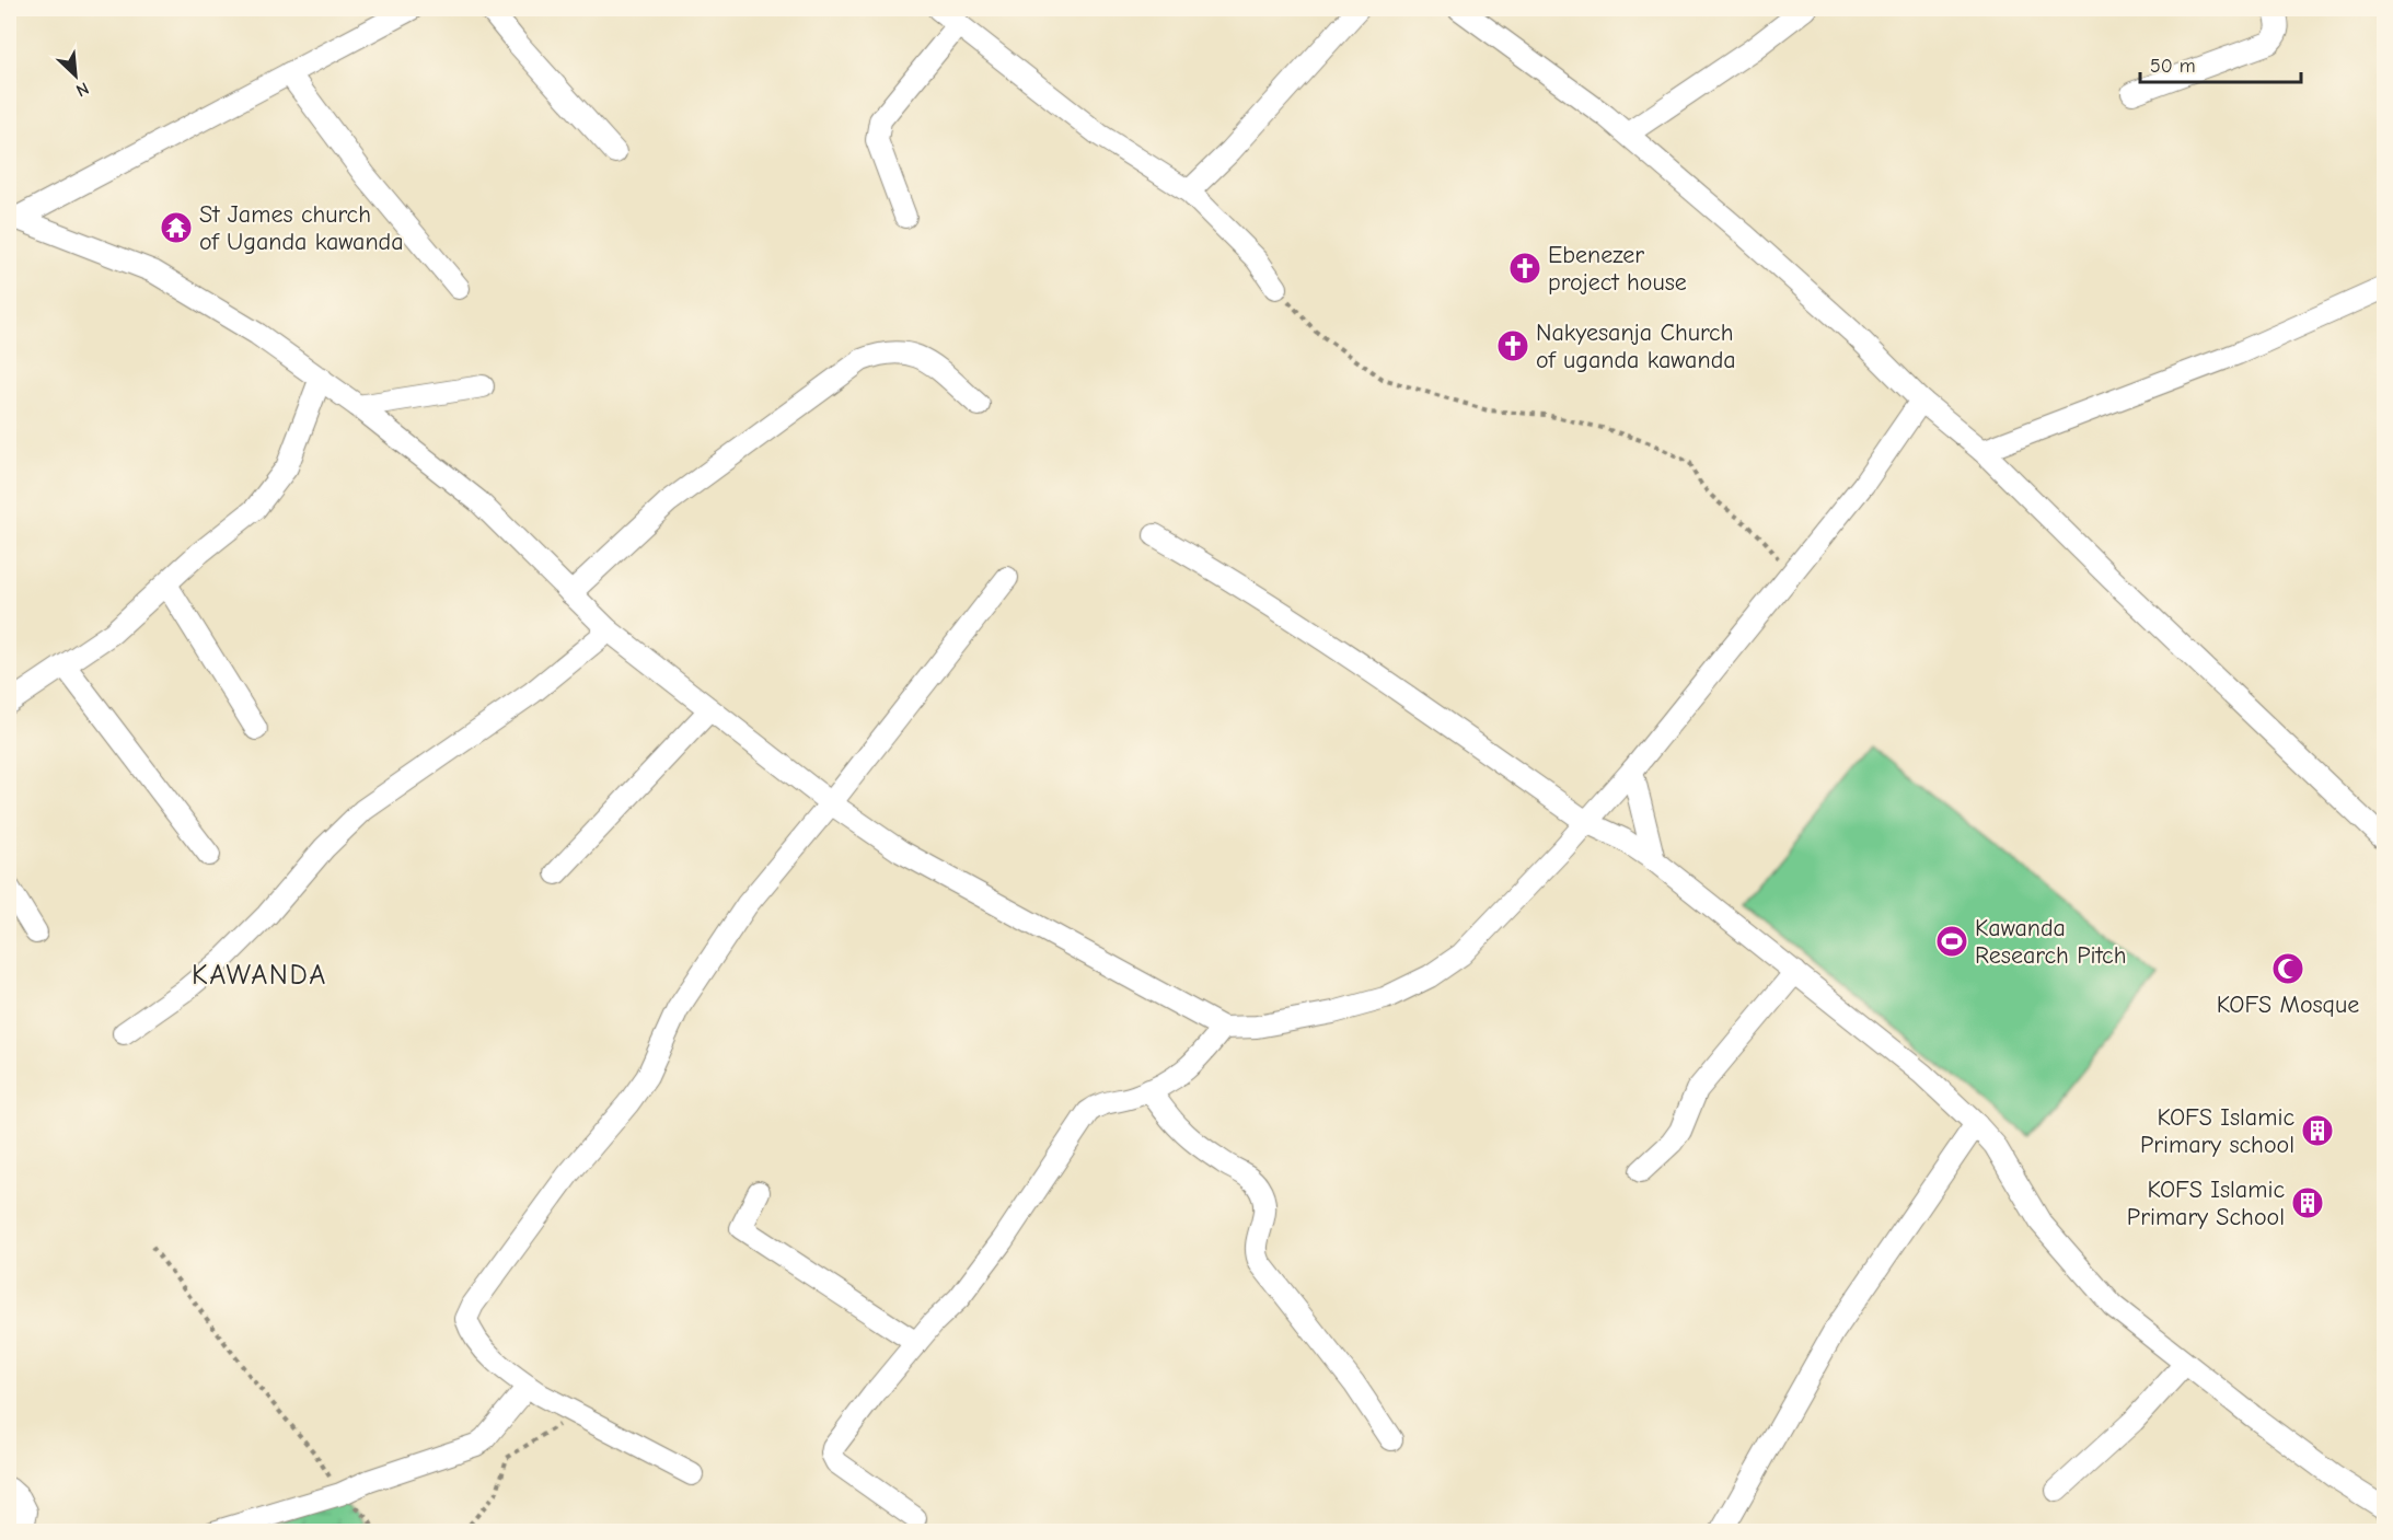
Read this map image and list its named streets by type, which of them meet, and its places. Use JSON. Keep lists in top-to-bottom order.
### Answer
{
  "districts": ["KAWANDA"],
  "places": {
    "temple": ["St James church of Uganda kawanda"],
    "church": ["Ebenezer project house", "Nakyesanja Church of uganda kawanda"],
    "sports": ["Kawanda Research Pitch"],
    "mosque": ["KOFS Mosque"],
    "building": ["KOFS Islamic Primary school", "KOFS Islamic Primary School"]
  },
  "scale_bar": "50 m",
  "north": "bottom right"
}
